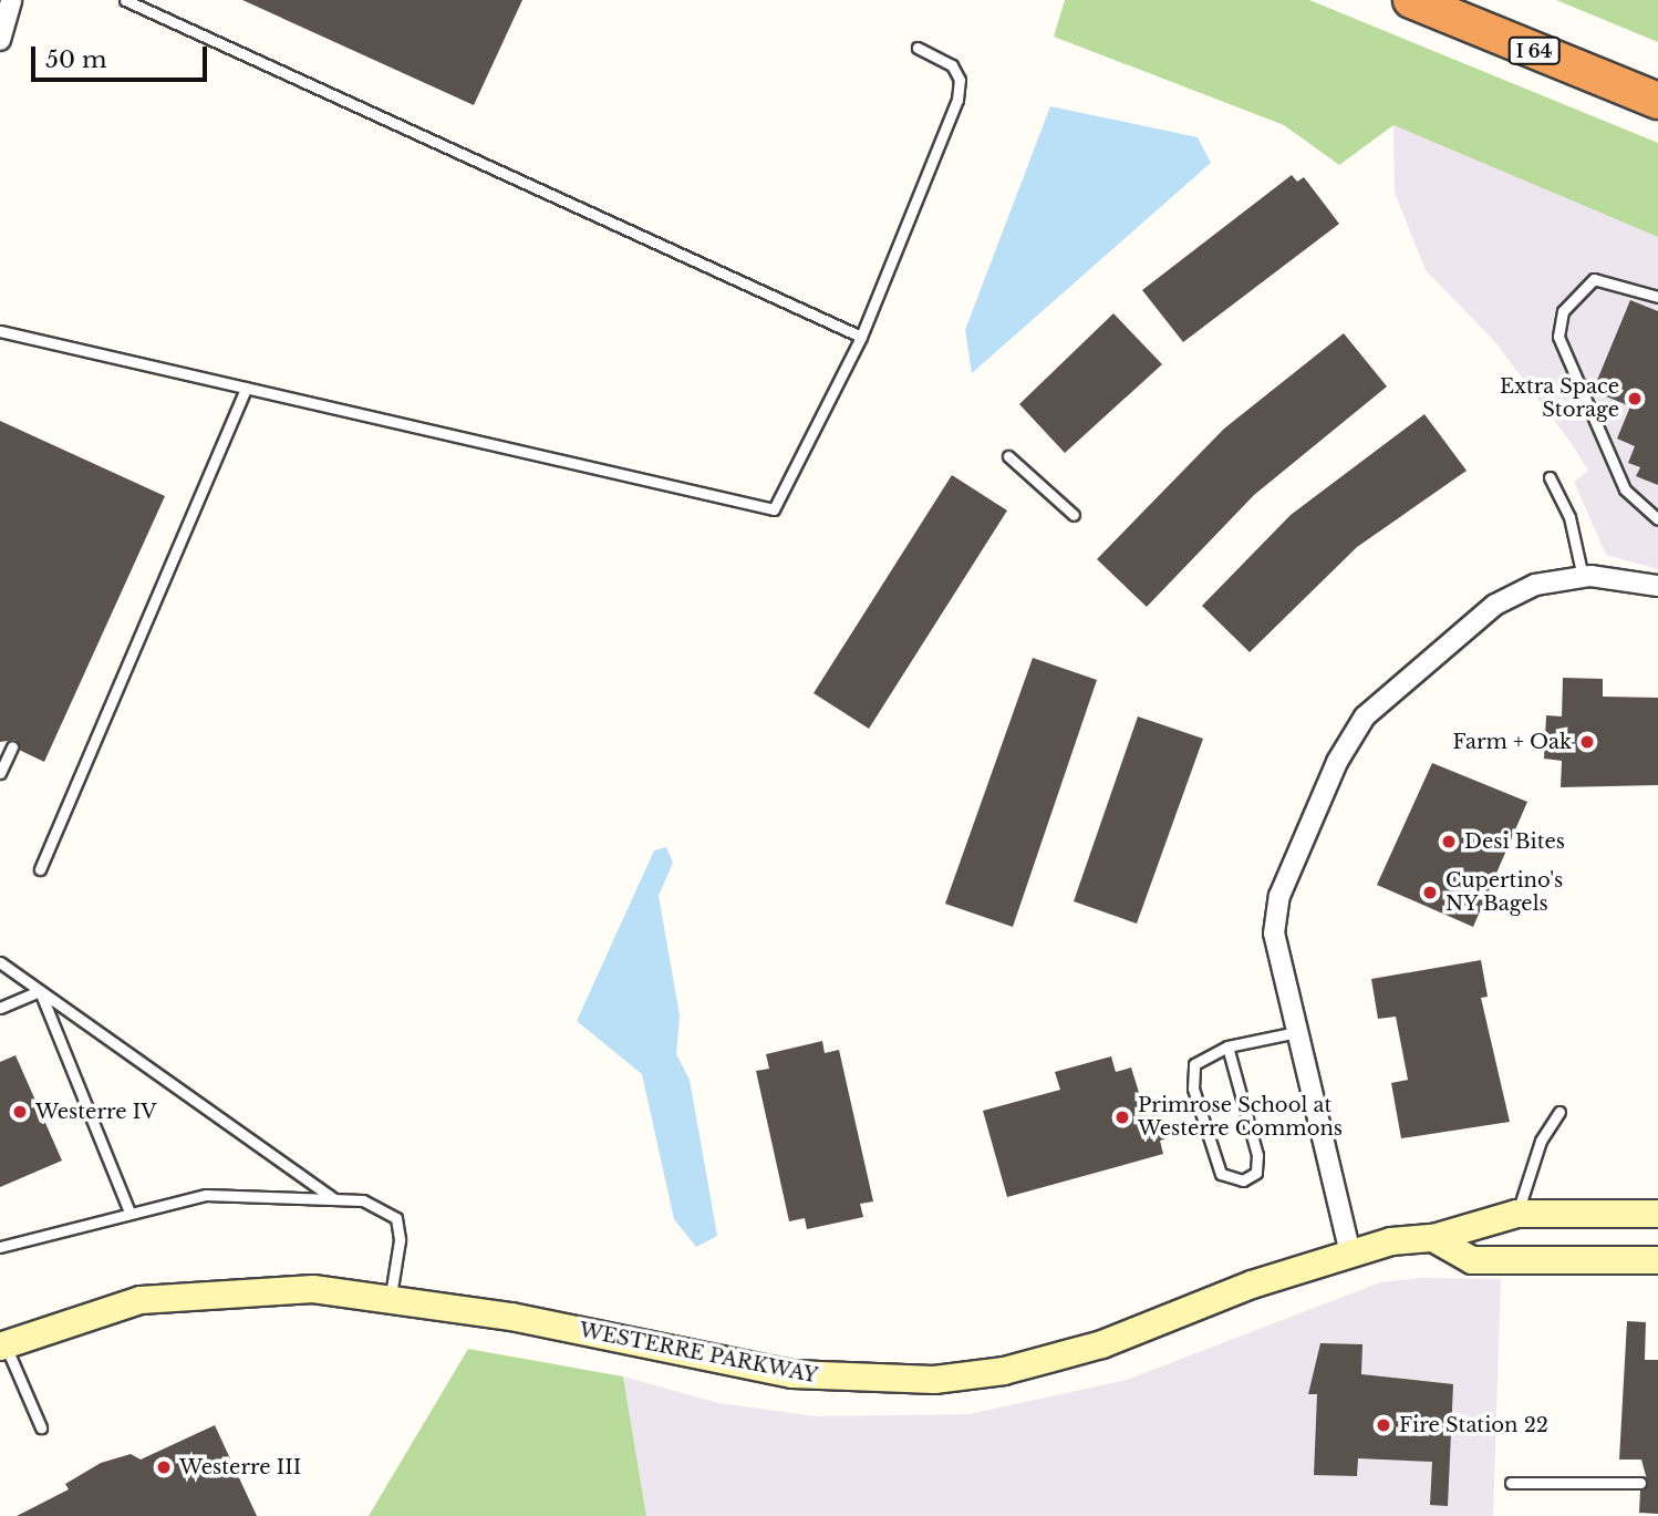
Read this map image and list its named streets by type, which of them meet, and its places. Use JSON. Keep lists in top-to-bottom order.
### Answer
{
  "streets": {
    "highway": ["I 64"],
    "street": ["WESTERRE PARKWAY"]
  },
  "places": [
    "Extra Space Storage",
    "Farm + Oak",
    "Desi Bites",
    "Cupertino's NY Bagels",
    "Westerre IV",
    "Primrose School at Westerre Commons",
    "Fire Station 22",
    "Westerre III"
  ],
  "scale_bar": "50 m"
}
